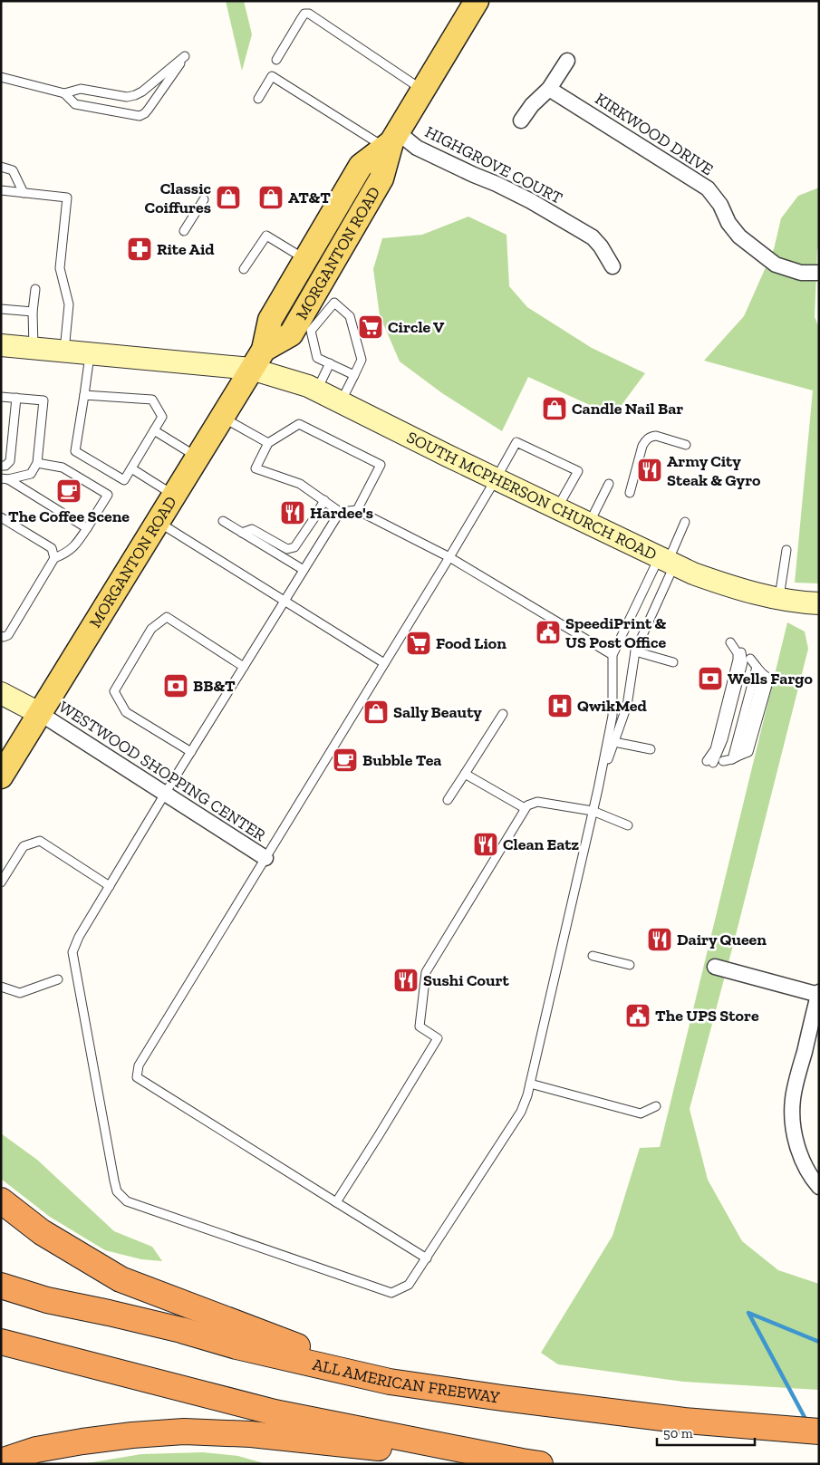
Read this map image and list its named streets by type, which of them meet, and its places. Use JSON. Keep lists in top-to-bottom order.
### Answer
{
  "streets": {
    "highway": ["ALL AMERICAN FREEWAY"],
    "main road": ["MORGANTON ROAD", "SOUTH MCPHERSON CHURCH ROAD"],
    "street": ["KIRKWOOD DRIVE", "HIGHGROVE COURT", "WESTWOOD SHOPPING CENTER"]
  },
  "crossings": [
    ["HIGHGROVE COURT", "MORGANTON ROAD"],
    ["MORGANTON ROAD", "SOUTH MCPHERSON CHURCH ROAD"],
    ["MORGANTON ROAD", "WESTWOOD SHOPPING CENTER"]
  ],
  "places": {
    "shop": [
      "Classic Coiffures",
      "AT&T",
      "Candle Nail Bar",
      "Sally Beauty"
    ],
    "pharmacy": ["Rite Aid"],
    "supermarket": ["Circle V", "Food Lion"],
    "restaurant": [
      "Army City Steak & Gyro",
      "Hardee's",
      "Clean Eatz",
      "Dairy Queen",
      "Sushi Court"
    ],
    "cafe": ["The Coffee Scene", "Bubble Tea"],
    "public building": ["SpeediPrint & US Post Office", "The UPS Store"],
    "bank": ["Wells Fargo", "BB&T"],
    "hospital": ["QwikMed"]
  },
  "scale_bar": "50 m"
}
